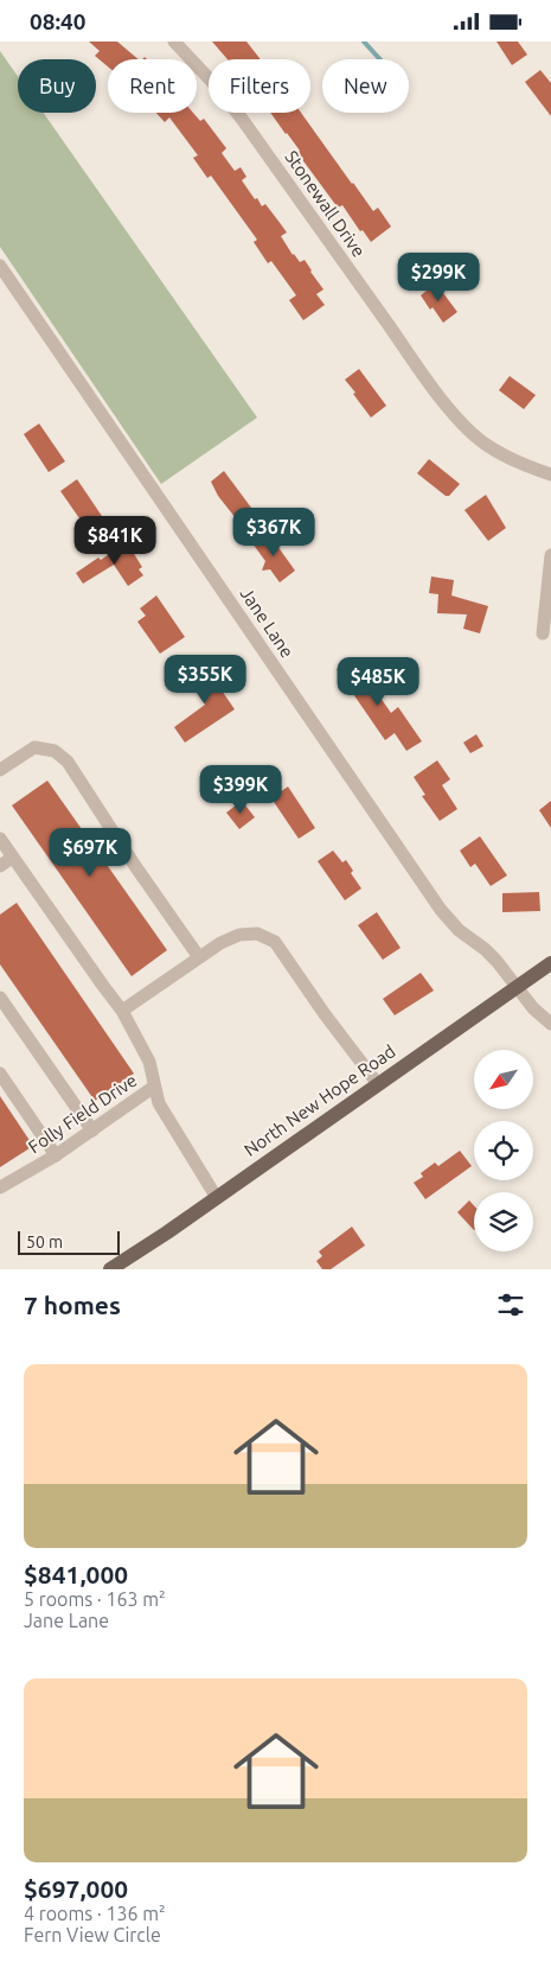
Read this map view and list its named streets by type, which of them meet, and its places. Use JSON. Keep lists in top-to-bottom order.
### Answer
{
  "streets": {
    "main road": ["North New Hope Road"],
    "street": ["Stonewall Drive", "Jane Lane", "Folly Field Drive"]
  },
  "crossings": [
    ["Jane Lane", "North New Hope Road"]
  ],
  "scale_bar": "50 m",
  "north": "bottom left",
  "page": {
    "status": "08:40",
    "chip": [
      "Buy",
      "Rent",
      "Filters",
      "New"
    ],
    "price": [
      "$299K",
      "$367K",
      "$841K",
      "$355K",
      "$485K",
      "$399K",
      "$697K"
    ],
    "scale": "50 m",
    "heading": "7 homes",
    "list": [
      {
        "name": "$841,000",
        "note": "5 rooms · 163 m² · Jane Lane"
      },
      {
        "name": "$697,000",
        "note": "4 rooms · 136 m² · Fern View Circle"
      }
    ]
  }
}
